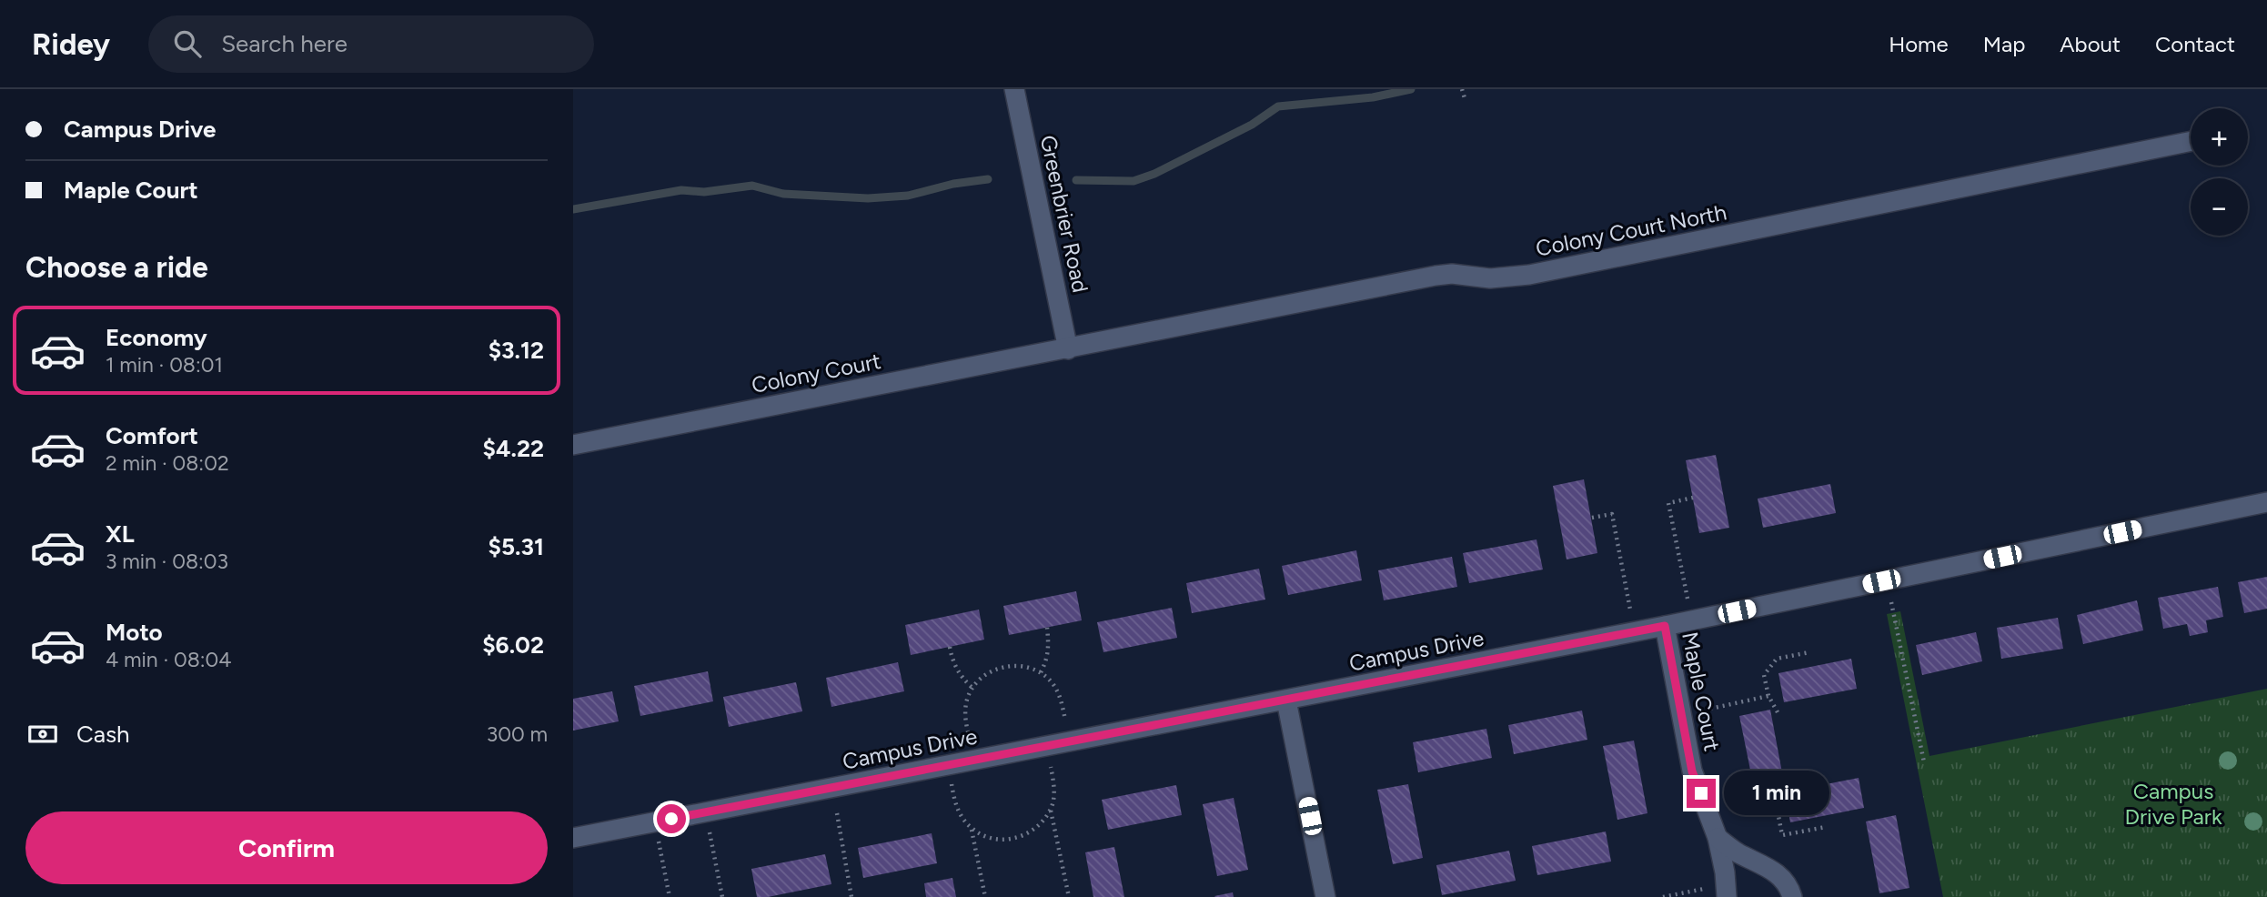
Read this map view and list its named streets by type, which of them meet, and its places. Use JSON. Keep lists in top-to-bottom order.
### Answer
{
  "streets": {
    "street": [
      "Greenbrier Road",
      "Colony Court North",
      "Colony Court",
      "Campus Drive",
      "Maple Court"
    ]
  },
  "crossings": [
    ["Greenbrier Road", "Colony Court North"],
    ["Greenbrier Road", "Colony Court"],
    ["Colony Court North", "Colony Court"],
    ["Campus Drive", "Maple Court"]
  ],
  "parks": ["Campus Drive Park"],
  "page": {
    "header": "Ridey",
    "search": "Search here",
    "nav": [
      "Home",
      "Map",
      "About",
      "Contact"
    ],
    "banner": ["Campus Drive", "Maple Court"],
    "map_buttons": ["+", "−"],
    "heading": "Choose a ride",
    "list": [
      {
        "name": "Economy",
        "note": "1 min · 08:01",
        "value": "$3.12"
      },
      {
        "name": "Comfort",
        "note": "2 min · 08:02",
        "value": "$4.22"
      },
      {
        "name": "XL",
        "note": "3 min · 08:03",
        "value": "$5.31"
      },
      {
        "name": "Moto",
        "note": "4 min · 08:04",
        "value": "$6.02"
      }
    ],
    "pay": ["Cash", "300 m"],
    "bubble": "1 min",
    "buttons": "Confirm"
  }
}
